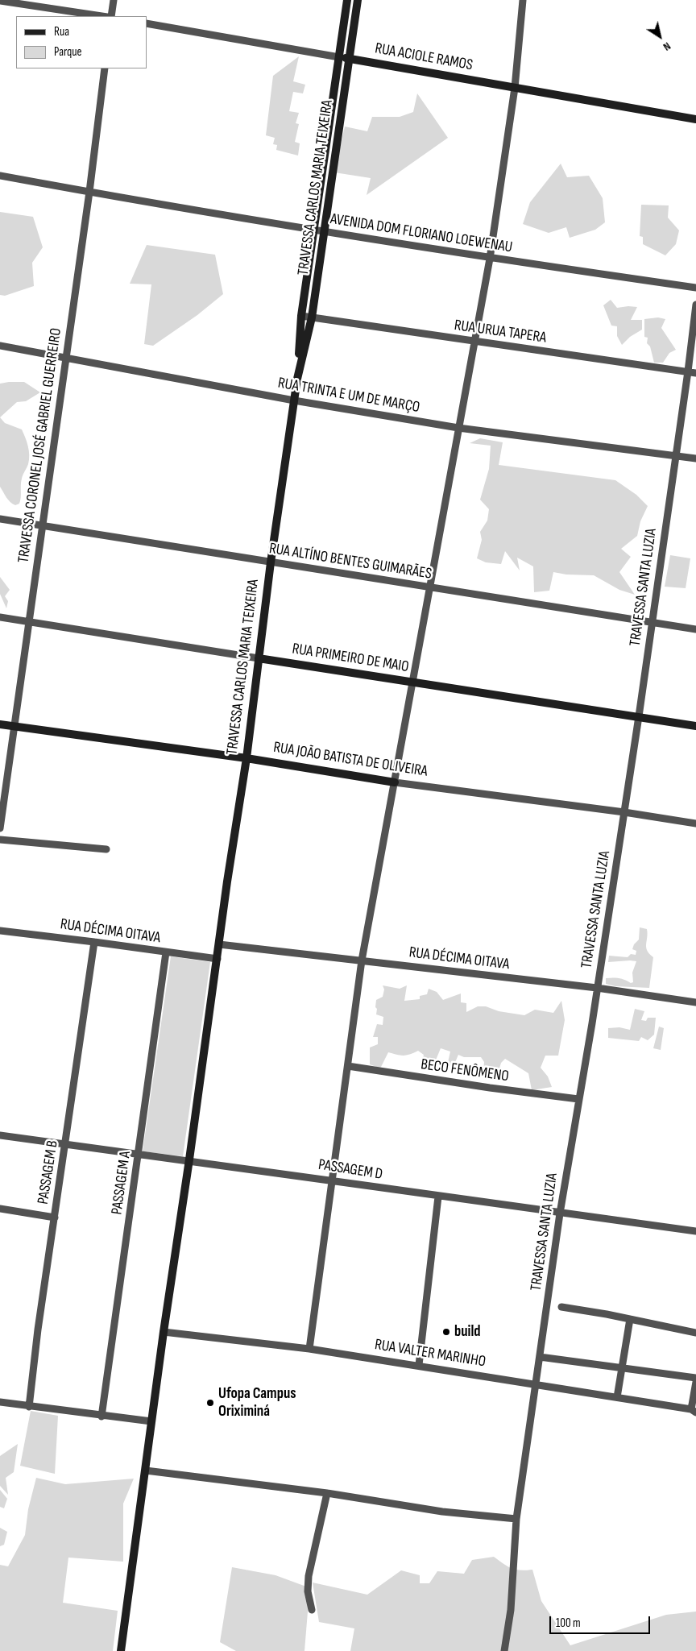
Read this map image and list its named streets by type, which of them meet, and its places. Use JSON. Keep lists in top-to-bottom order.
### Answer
{
  "streets": {
    "main road": [
      "RUA ACIOLE RAMOS",
      "TRAVESSA CARLOS MARIA TEIXEIRA",
      "RUA PRIMEIRO DE MAIO",
      "RUA JOÃO BATISTA DE OLIVEIRA"
    ],
    "street": [
      "AVENIDA DOM FLORIANO LOEWENAU",
      "RUA URUA TAPERA",
      "RUA TRINTA E UM DE MARÇO",
      "TRAVESSA CORONEL JOSÉ GABRIEL GUERREIRO",
      "RUA ALTÍNO BENTES GUIMARÃES",
      "TRAVESSA SANTA LUZIA",
      "RUA DÉCIMA OITAVA",
      "BECO FENÔMENO",
      "PASSAGEM D",
      "PASSAGEM B",
      "PASSAGEM A",
      "RUA VALTER MARINHO"
    ]
  },
  "crossings": [
    ["RUA ACIOLE RAMOS", "TRAVESSA CARLOS MARIA TEIXEIRA"],
    ["TRAVESSA CARLOS MARIA TEIXEIRA", "AVENIDA DOM FLORIANO LOEWENAU"],
    ["TRAVESSA CARLOS MARIA TEIXEIRA", "RUA URUA TAPERA"],
    ["TRAVESSA CARLOS MARIA TEIXEIRA", "RUA TRINTA E UM DE MARÇO"],
    ["TRAVESSA CARLOS MARIA TEIXEIRA", "RUA ALTÍNO BENTES GUIMARÃES"],
    ["TRAVESSA CARLOS MARIA TEIXEIRA", "RUA PRIMEIRO DE MAIO"],
    ["TRAVESSA CARLOS MARIA TEIXEIRA", "RUA JOÃO BATISTA DE OLIVEIRA"],
    ["TRAVESSA CARLOS MARIA TEIXEIRA", "RUA DÉCIMA OITAVA"],
    ["TRAVESSA CARLOS MARIA TEIXEIRA", "PASSAGEM D"],
    ["TRAVESSA CARLOS MARIA TEIXEIRA", "RUA VALTER MARINHO"],
    ["AVENIDA DOM FLORIANO LOEWENAU", "TRAVESSA CORONEL JOSÉ GABRIEL GUERREIRO"],
    ["RUA URUA TAPERA", "TRAVESSA SANTA LUZIA"],
    ["RUA TRINTA E UM DE MARÇO", "TRAVESSA CORONEL JOSÉ GABRIEL GUERREIRO"],
    ["RUA TRINTA E UM DE MARÇO", "TRAVESSA SANTA LUZIA"],
    ["TRAVESSA CORONEL JOSÉ GABRIEL GUERREIRO", "RUA ALTÍNO BENTES GUIMARÃES"],
    ["TRAVESSA CORONEL JOSÉ GABRIEL GUERREIRO", "RUA PRIMEIRO DE MAIO"],
    ["TRAVESSA CORONEL JOSÉ GABRIEL GUERREIRO", "RUA JOÃO BATISTA DE OLIVEIRA"],
    ["RUA ALTÍNO BENTES GUIMARÃES", "TRAVESSA SANTA LUZIA"],
    ["TRAVESSA SANTA LUZIA", "RUA PRIMEIRO DE MAIO"],
    ["TRAVESSA SANTA LUZIA", "RUA JOÃO BATISTA DE OLIVEIRA"],
    ["TRAVESSA SANTA LUZIA", "RUA DÉCIMA OITAVA"],
    ["TRAVESSA SANTA LUZIA", "BECO FENÔMENO"],
    ["TRAVESSA SANTA LUZIA", "PASSAGEM D"],
    ["TRAVESSA SANTA LUZIA", "RUA VALTER MARINHO"],
    ["RUA DÉCIMA OITAVA", "PASSAGEM B"],
    ["RUA DÉCIMA OITAVA", "PASSAGEM A"],
    ["PASSAGEM D", "PASSAGEM B"],
    ["PASSAGEM D", "PASSAGEM A"]
  ],
  "places": ["build", "Ufopa Campus Oriximiná"],
  "legend": ["Rua", "Parque"],
  "scale_bar": "100 m",
  "north": "bottom right"
}
